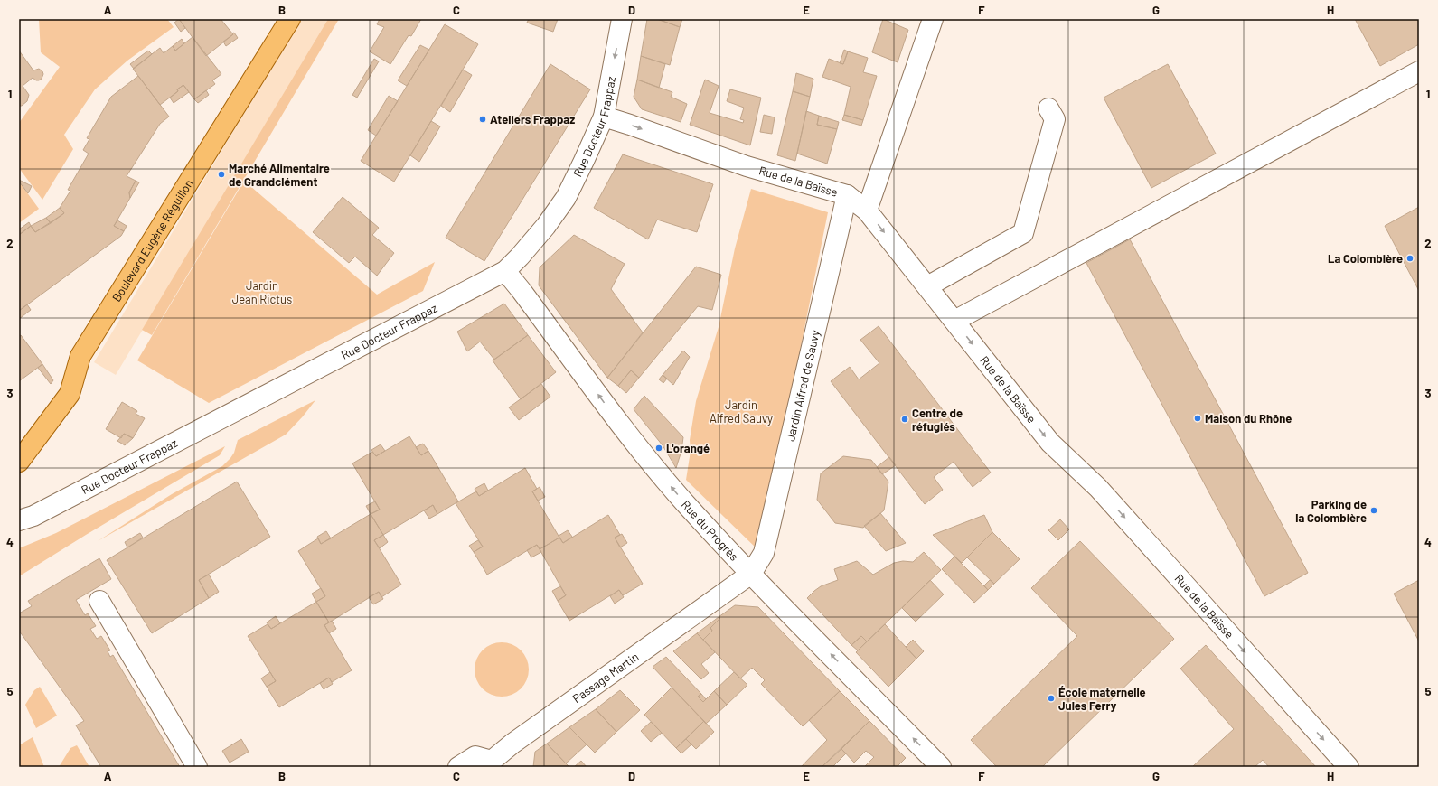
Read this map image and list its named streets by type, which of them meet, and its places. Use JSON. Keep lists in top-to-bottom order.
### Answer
{
  "streets": {
    "main road": ["Boulevard Eugène Réguillon"],
    "street": [
      "Rue Docteur Frappaz",
      "Rue de la Baïsse",
      "Jardin Alfred de Sauvy",
      "Rue du Progrès",
      "Passage Martin"
    ]
  },
  "crossings": [
    ["Rue Docteur Frappaz", "Rue de la Baïsse"],
    ["Rue Docteur Frappaz", "Rue du Progrès"],
    ["Rue de la Baïsse", "Jardin Alfred de Sauvy"],
    ["Jardin Alfred de Sauvy", "Rue du Progrès"],
    ["Jardin Alfred de Sauvy", "Passage Martin"],
    ["Rue du Progrès", "Passage Martin"]
  ],
  "one_way": ["Rue de la Baïsse", "Rue du Progrès"],
  "parks": ["Jardin Jean Rictus", "Jardin Alfred Sauvy"],
  "places": [
    "Ateliers Frappaz",
    "Marché Alimentaire de Grandclément",
    "La Colombière",
    "Maison du Rhône",
    "Centre de réfugiés",
    "L'orangé",
    "Parking de la Colombière",
    "École maternelle Jules Ferry"
  ],
  "grid": {
    "columns": [
      "A",
      "B",
      "C",
      "D",
      "E",
      "F",
      "G",
      "H"
    ],
    "rows": [
      "1",
      "2",
      "3",
      "4",
      "5"
    ]
  }
}
